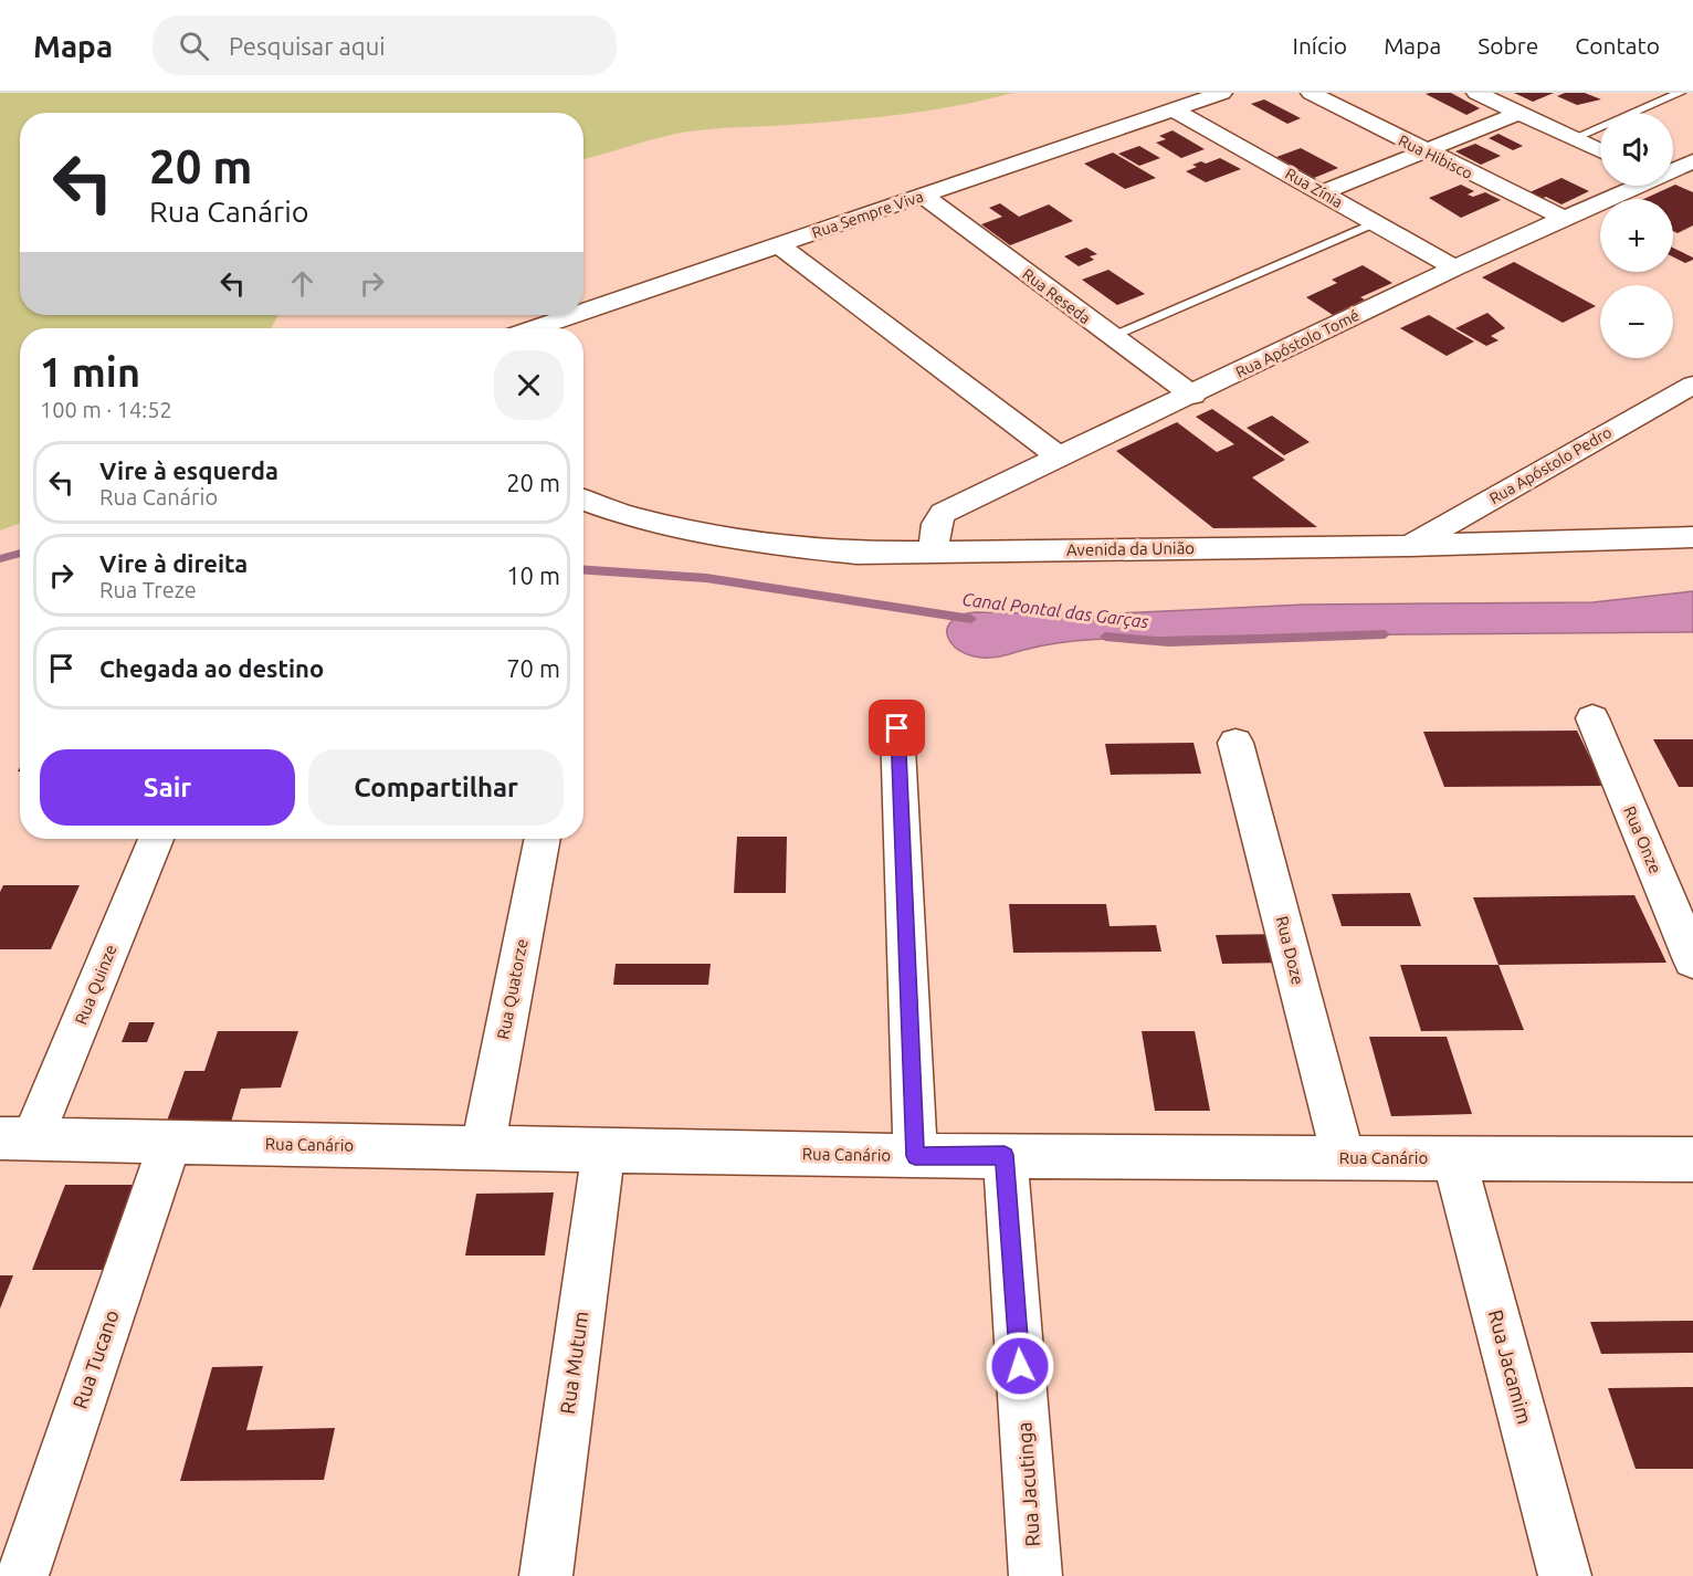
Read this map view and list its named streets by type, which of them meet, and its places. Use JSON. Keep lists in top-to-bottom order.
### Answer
{
  "streets": {
    "street": [
      "Rua Hibisco",
      "Rua Zínia",
      "Rua Sempre Viva",
      "Rua Reseda",
      "Rua Apóstolo Tomé",
      "Rua Apóstolo Pedro",
      "Avenida da União",
      "Rua Onze",
      "Rua Doze",
      "Rua Quinze",
      "Rua Quatorze",
      "Rua Canário",
      "Rua Tucano",
      "Rua Mutum",
      "Rua Jacamim",
      "Rua Jacutinga"
    ]
  },
  "crossings": [
    ["Rua Hibisco", "Rua Apóstolo Tomé"],
    ["Rua Zínia", "Rua Sempre Viva"],
    ["Rua Zínia", "Rua Apóstolo Tomé"],
    ["Rua Sempre Viva", "Rua Reseda"],
    ["Rua Reseda", "Rua Apóstolo Tomé"],
    ["Rua Apóstolo Tomé", "Avenida da União"],
    ["Rua Apóstolo Pedro", "Avenida da União"],
    ["Rua Doze", "Rua Canário"],
    ["Rua Quinze", "Rua Canário"],
    ["Rua Quatorze", "Rua Canário"],
    ["Rua Canário", "Rua Tucano"],
    ["Rua Canário", "Rua Mutum"],
    ["Rua Canário", "Rua Jacamim"],
    ["Rua Canário", "Rua Jacutinga"]
  ],
  "water": ["Canal Pontal das Garças"],
  "page": {
    "header": "Mapa",
    "search": "Pesquisar aqui",
    "nav": [
      "Início",
      "Mapa",
      "Sobre",
      "Contato"
    ],
    "map_buttons": ["+", "−"],
    "turn": ["20 m", "Rua Canário"],
    "heading": ["1 min", "100 m · 14:52"],
    "list": [
      {
        "name": "Vire à esquerda",
        "note": "Rua Canário",
        "value": "20 m"
      },
      {
        "name": "Vire à direita",
        "note": "Rua Treze",
        "value": "10 m"
      },
      {
        "name": "Chegada ao destino",
        "value": "70 m"
      }
    ],
    "buttons": ["Sair", "Compartilhar"]
  }
}
